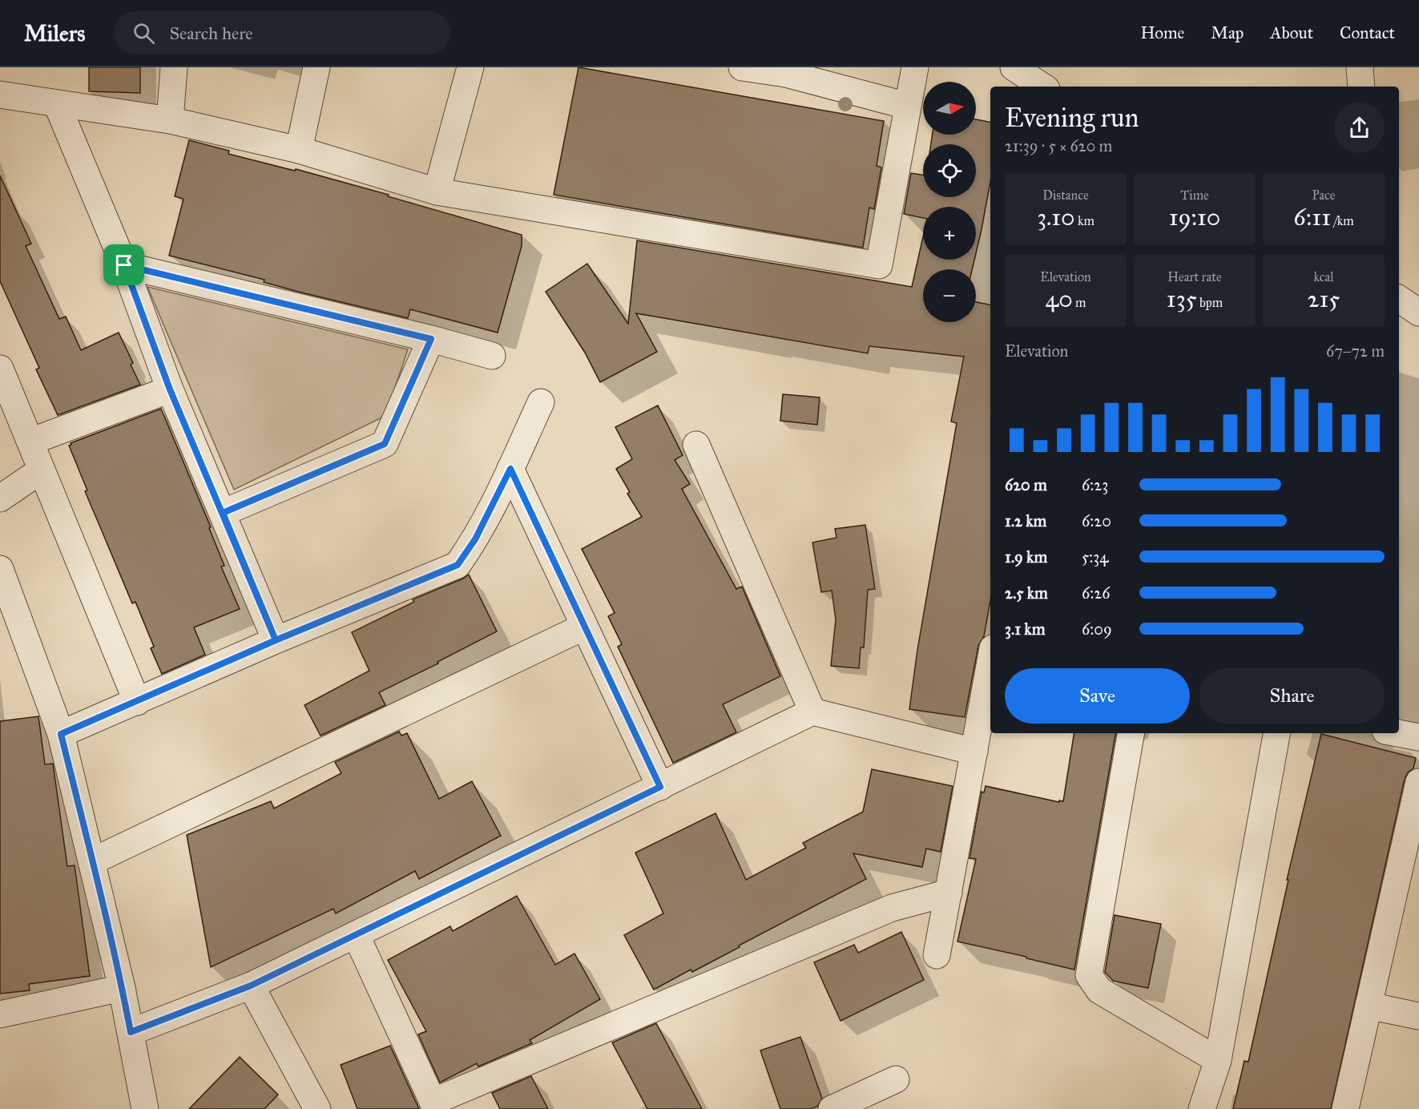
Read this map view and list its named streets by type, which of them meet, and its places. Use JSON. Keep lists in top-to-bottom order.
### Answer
{
  "north": "right",
  "page": {
    "header": "Milers",
    "search": "Search here",
    "nav": [
      "Home",
      "Map",
      "About",
      "Contact"
    ],
    "map_buttons": ["+", "−"],
    "heading": ["Evening run", "21:39 · 5 × 620 m"],
    "stats": [
      ["Distance", "3.10 km"],
      ["Time", "19:10"],
      ["Pace", "6:11 /km"],
      ["Elevation", "40 m"],
      ["Heart rate", "135 bpm"],
      ["kcal", "215"]
    ],
    "chart": ["Elevation", "67–72 m"],
    "list": [
      {
        "name": "620 m",
        "note": "6:23"
      },
      {
        "name": "1.2 km",
        "note": "6:20"
      },
      {
        "name": "1.9 km",
        "note": "5:34"
      },
      {
        "name": "2.5 km",
        "note": "6:26"
      },
      {
        "name": "3.1 km",
        "note": "6:09"
      }
    ],
    "buttons": ["Save", "Share"]
  }
}
